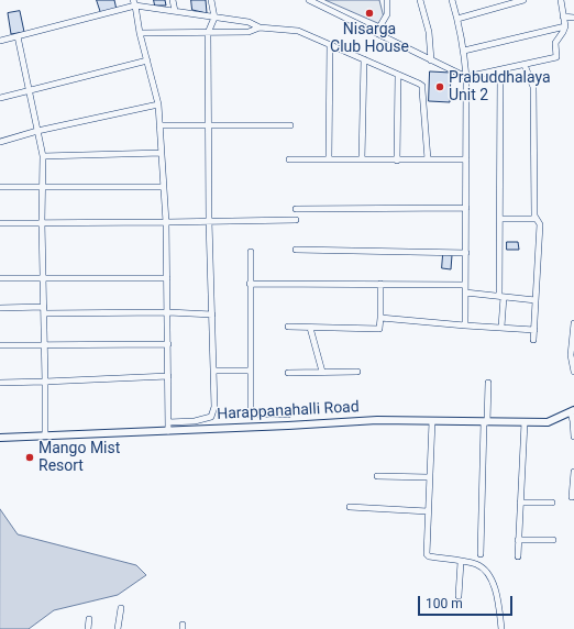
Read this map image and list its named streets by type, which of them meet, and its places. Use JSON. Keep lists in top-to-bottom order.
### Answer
{
  "streets": {
    "street": ["Harappanahalli Road"]
  },
  "places": ["Nisarga Club House", "Prabuddhalaya Unit 2", "Mango Mist Resort"],
  "scale_bar": "100 m"
}
